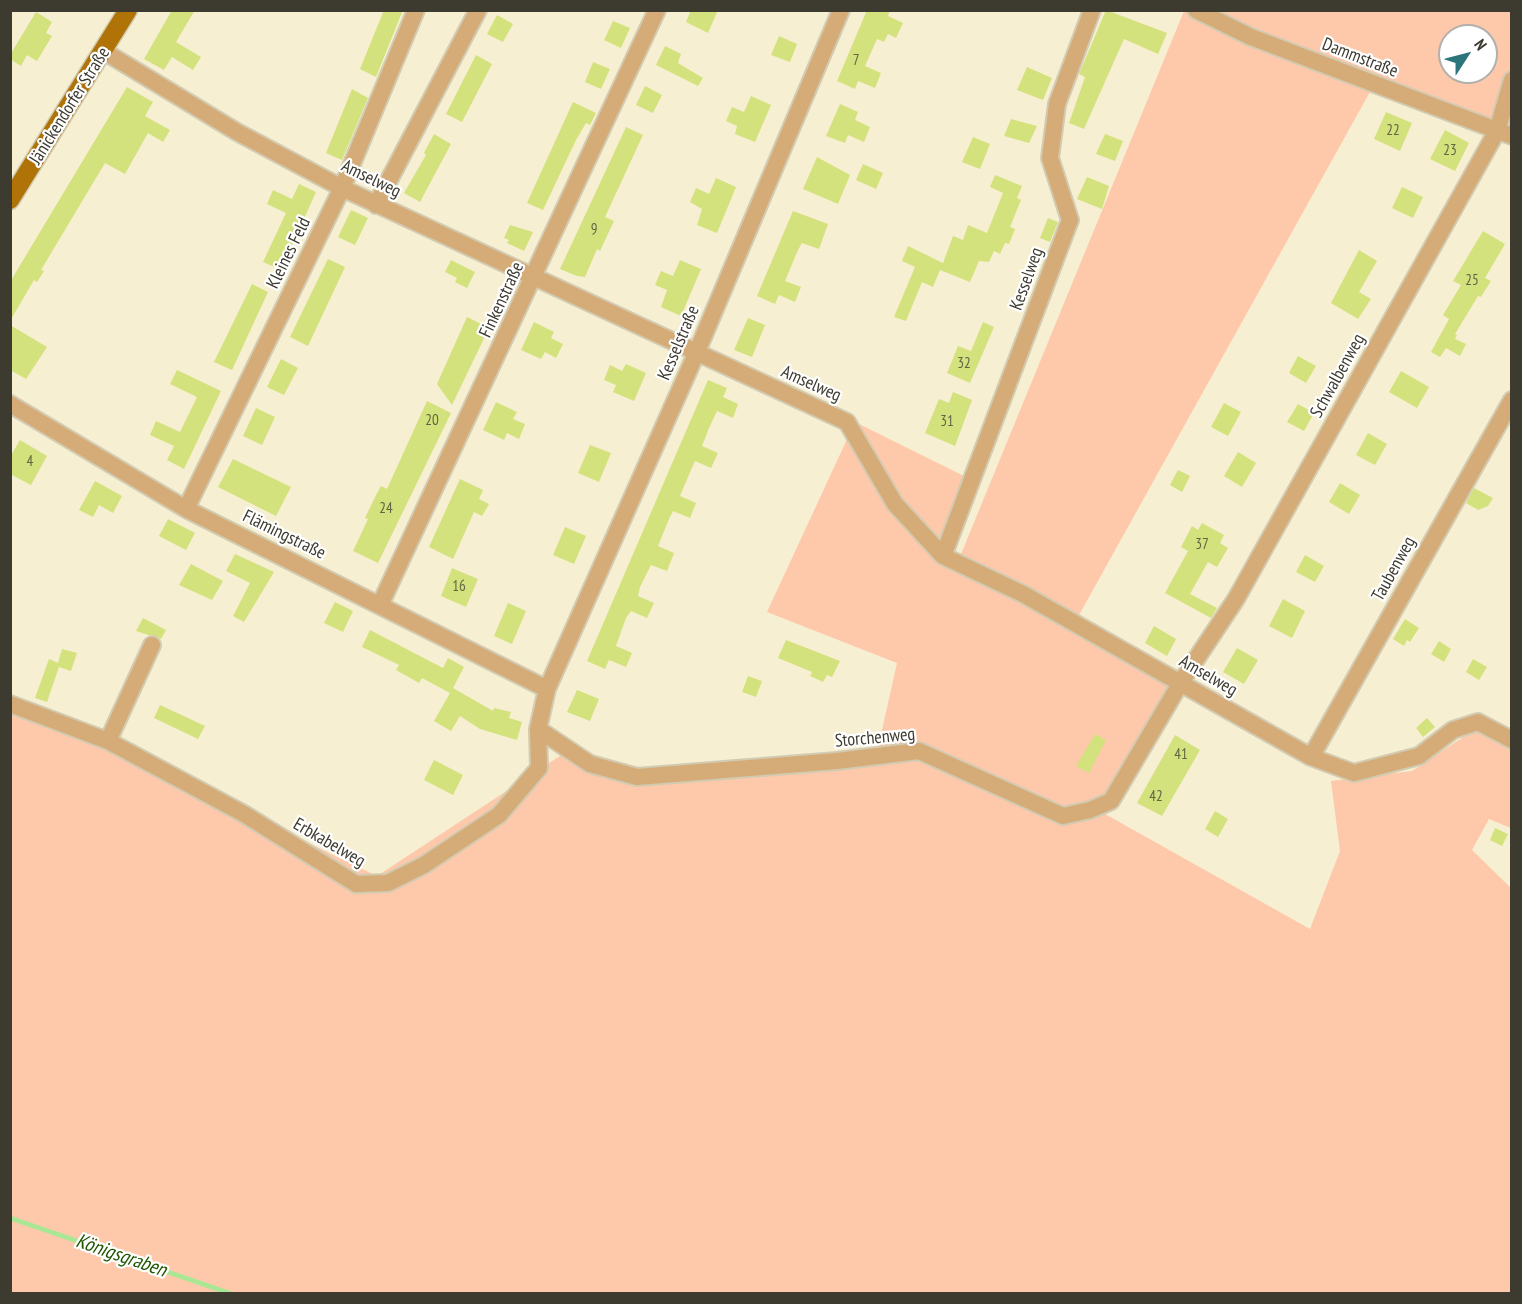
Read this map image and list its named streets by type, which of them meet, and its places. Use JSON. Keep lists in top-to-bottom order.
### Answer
{
  "streets": {
    "main road": ["Jänickendorfer Straße"],
    "street": [
      "Dammstraße",
      "Amselweg",
      "Kleines Feld",
      "Kesselweg",
      "Finkenstraße",
      "Kesselstraße",
      "Schwalbenweg",
      "Flämingstraße",
      "Taubenweg",
      "Storchenweg",
      "Erbkabelweg"
    ]
  },
  "crossings": [
    ["Dammstraße", "Schwalbenweg"],
    ["Jänickendorfer Straße", "Amselweg"],
    ["Amselweg", "Kleines Feld"],
    ["Amselweg", "Kesselweg"],
    ["Amselweg", "Finkenstraße"],
    ["Amselweg", "Kesselstraße"],
    ["Amselweg", "Schwalbenweg"],
    ["Amselweg", "Taubenweg"],
    ["Amselweg", "Storchenweg"],
    ["Kleines Feld", "Flämingstraße"],
    ["Finkenstraße", "Flämingstraße"],
    ["Kesselstraße", "Flämingstraße"],
    ["Kesselstraße", "Erbkabelweg"],
    ["Schwalbenweg", "Storchenweg"],
    ["Flämingstraße", "Erbkabelweg"],
    ["Storchenweg", "Erbkabelweg"]
  ],
  "water": ["Königsgraben"],
  "house_numbers": [
    "7",
    "22",
    "23",
    "9",
    "25",
    "32",
    "20",
    "31",
    "4",
    "24",
    "37",
    "16",
    "41",
    "42"
  ],
  "north": "top right"
}
